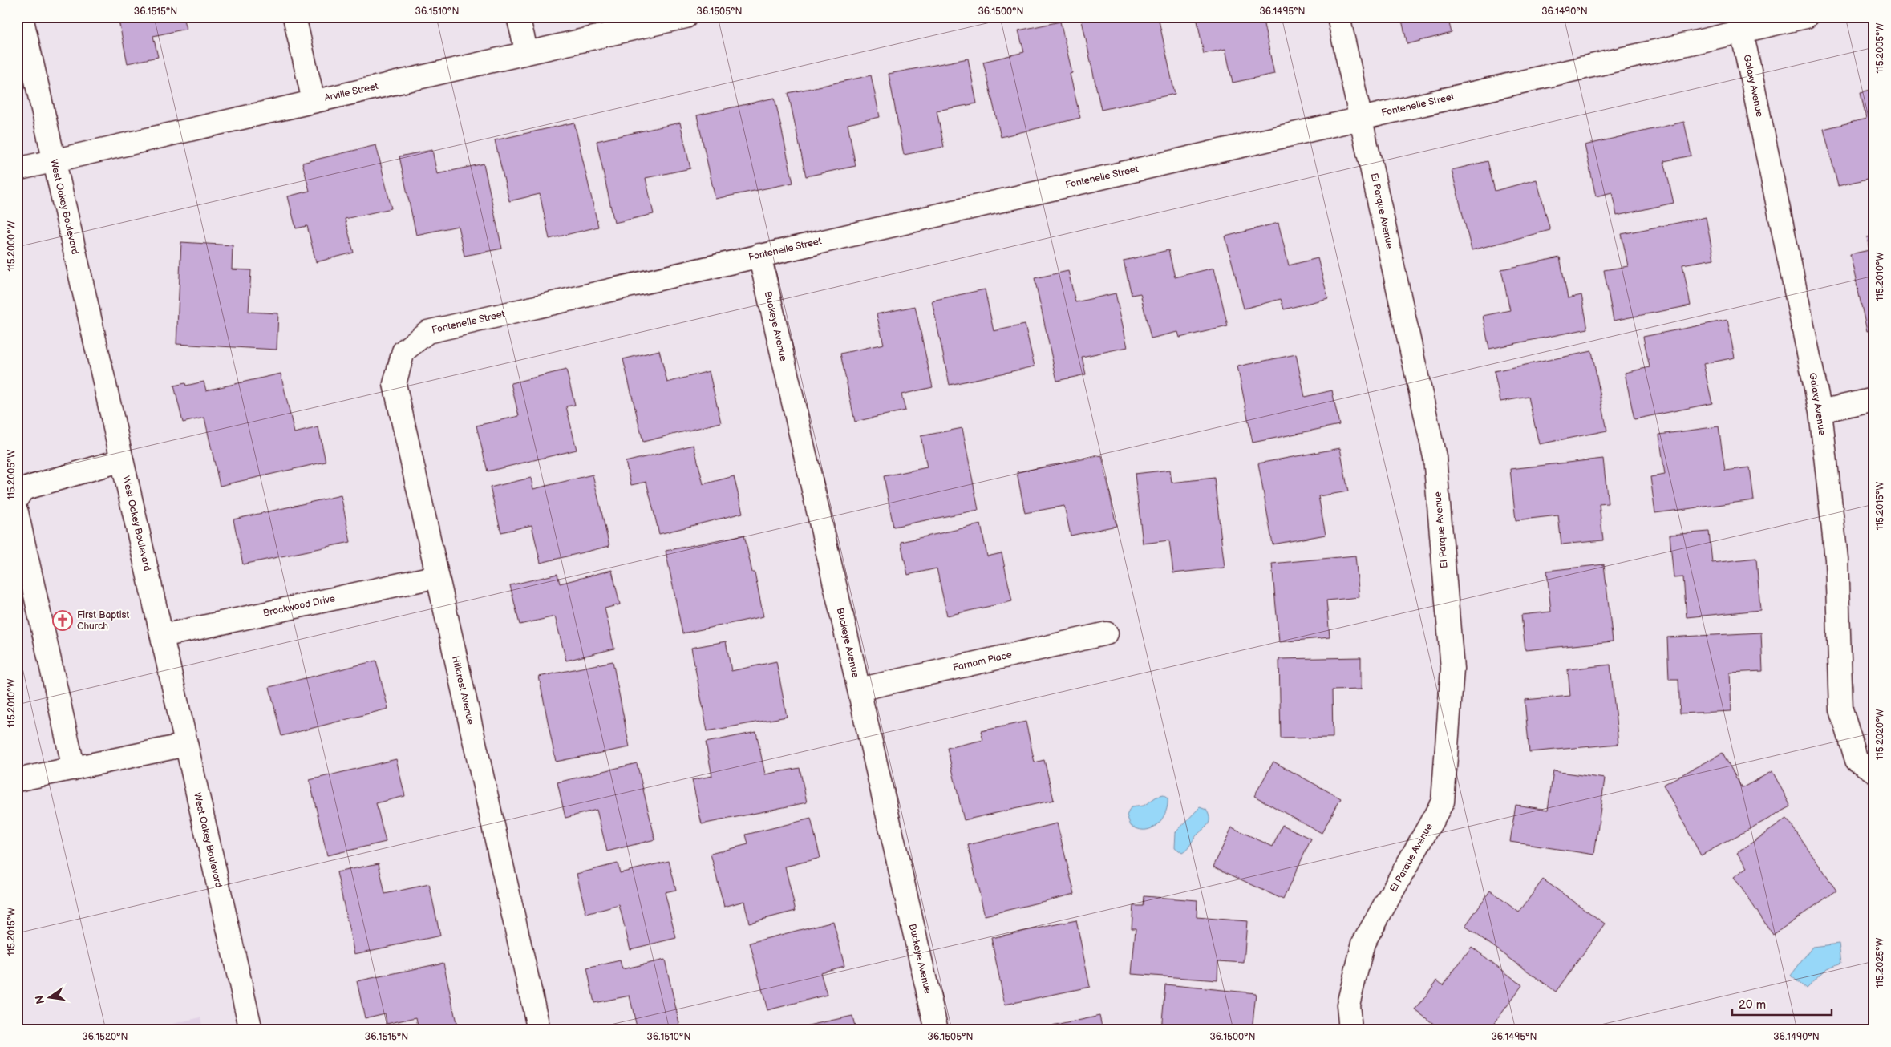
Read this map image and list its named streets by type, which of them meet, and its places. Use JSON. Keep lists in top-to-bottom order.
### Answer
{
  "streets": {
    "street": [
      "Galaxy Avenue",
      "Arville Street",
      "Fontenelle Street",
      "West Oakey Boulevard",
      "El Parque Avenue",
      "Buckeye Avenue",
      "Brockwood Drive",
      "Farnam Place",
      "Hillcrest Avenue"
    ]
  },
  "crossings": [
    ["Galaxy Avenue", "Fontenelle Street"],
    ["Arville Street", "West Oakey Boulevard"],
    ["Fontenelle Street", "El Parque Avenue"],
    ["Fontenelle Street", "Buckeye Avenue"],
    ["Fontenelle Street", "Hillcrest Avenue"],
    ["West Oakey Boulevard", "Brockwood Drive"],
    ["Buckeye Avenue", "Farnam Place"],
    ["Brockwood Drive", "Hillcrest Avenue"]
  ],
  "places": {
    "church": ["First Baptist Church"]
  },
  "scale_bar": "20 m",
  "north": "left",
  "coordinates": [
    "36.1515°N",
    "36.1510°N",
    "36.1505°N",
    "36.1500°N",
    "36.1495°N",
    "36.1490°N",
    "115.2005°W",
    "115.2000°W",
    "115.2010°W",
    "115.2015°W",
    "115.2020°W",
    "115.2025°W",
    "36.1520°N"
  ]
}
